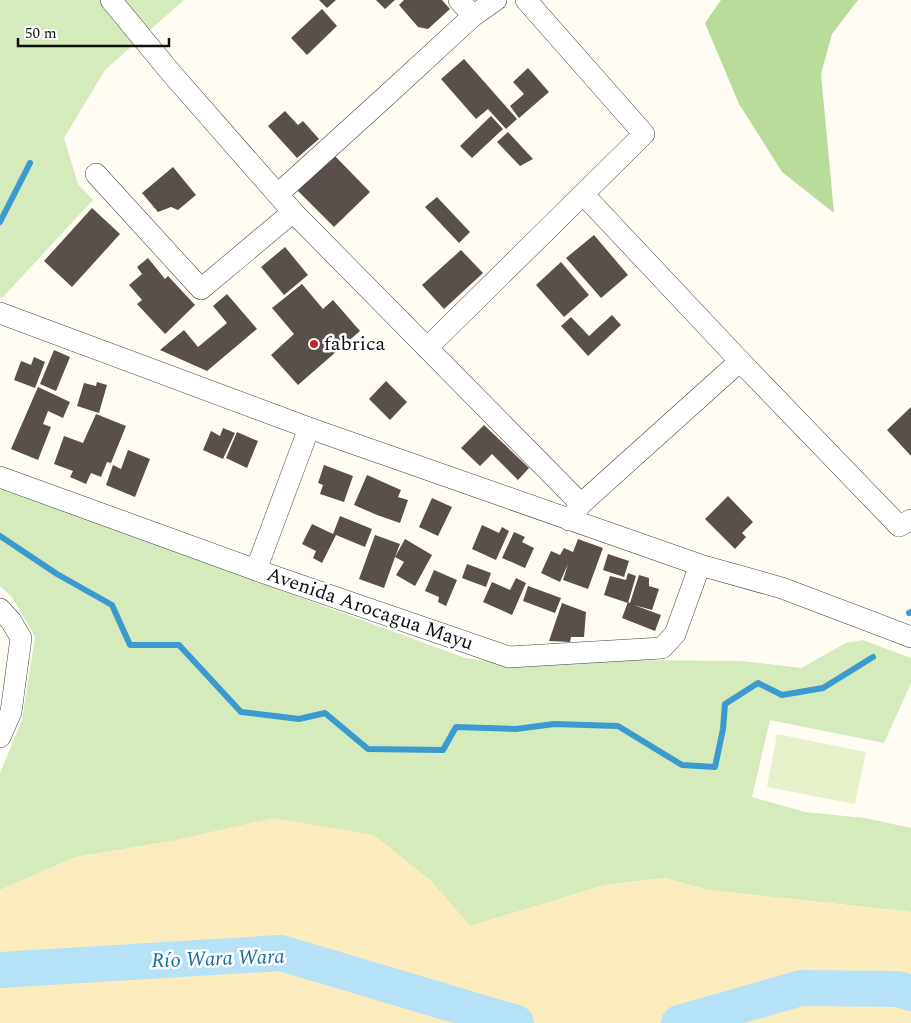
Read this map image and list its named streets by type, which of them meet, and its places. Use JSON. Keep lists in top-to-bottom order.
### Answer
{
  "streets": {
    "street": ["Avenida Arocagua Mayu"]
  },
  "water": ["Río Wara Wara"],
  "places": ["fabrica"],
  "scale_bar": "50 m"
}
